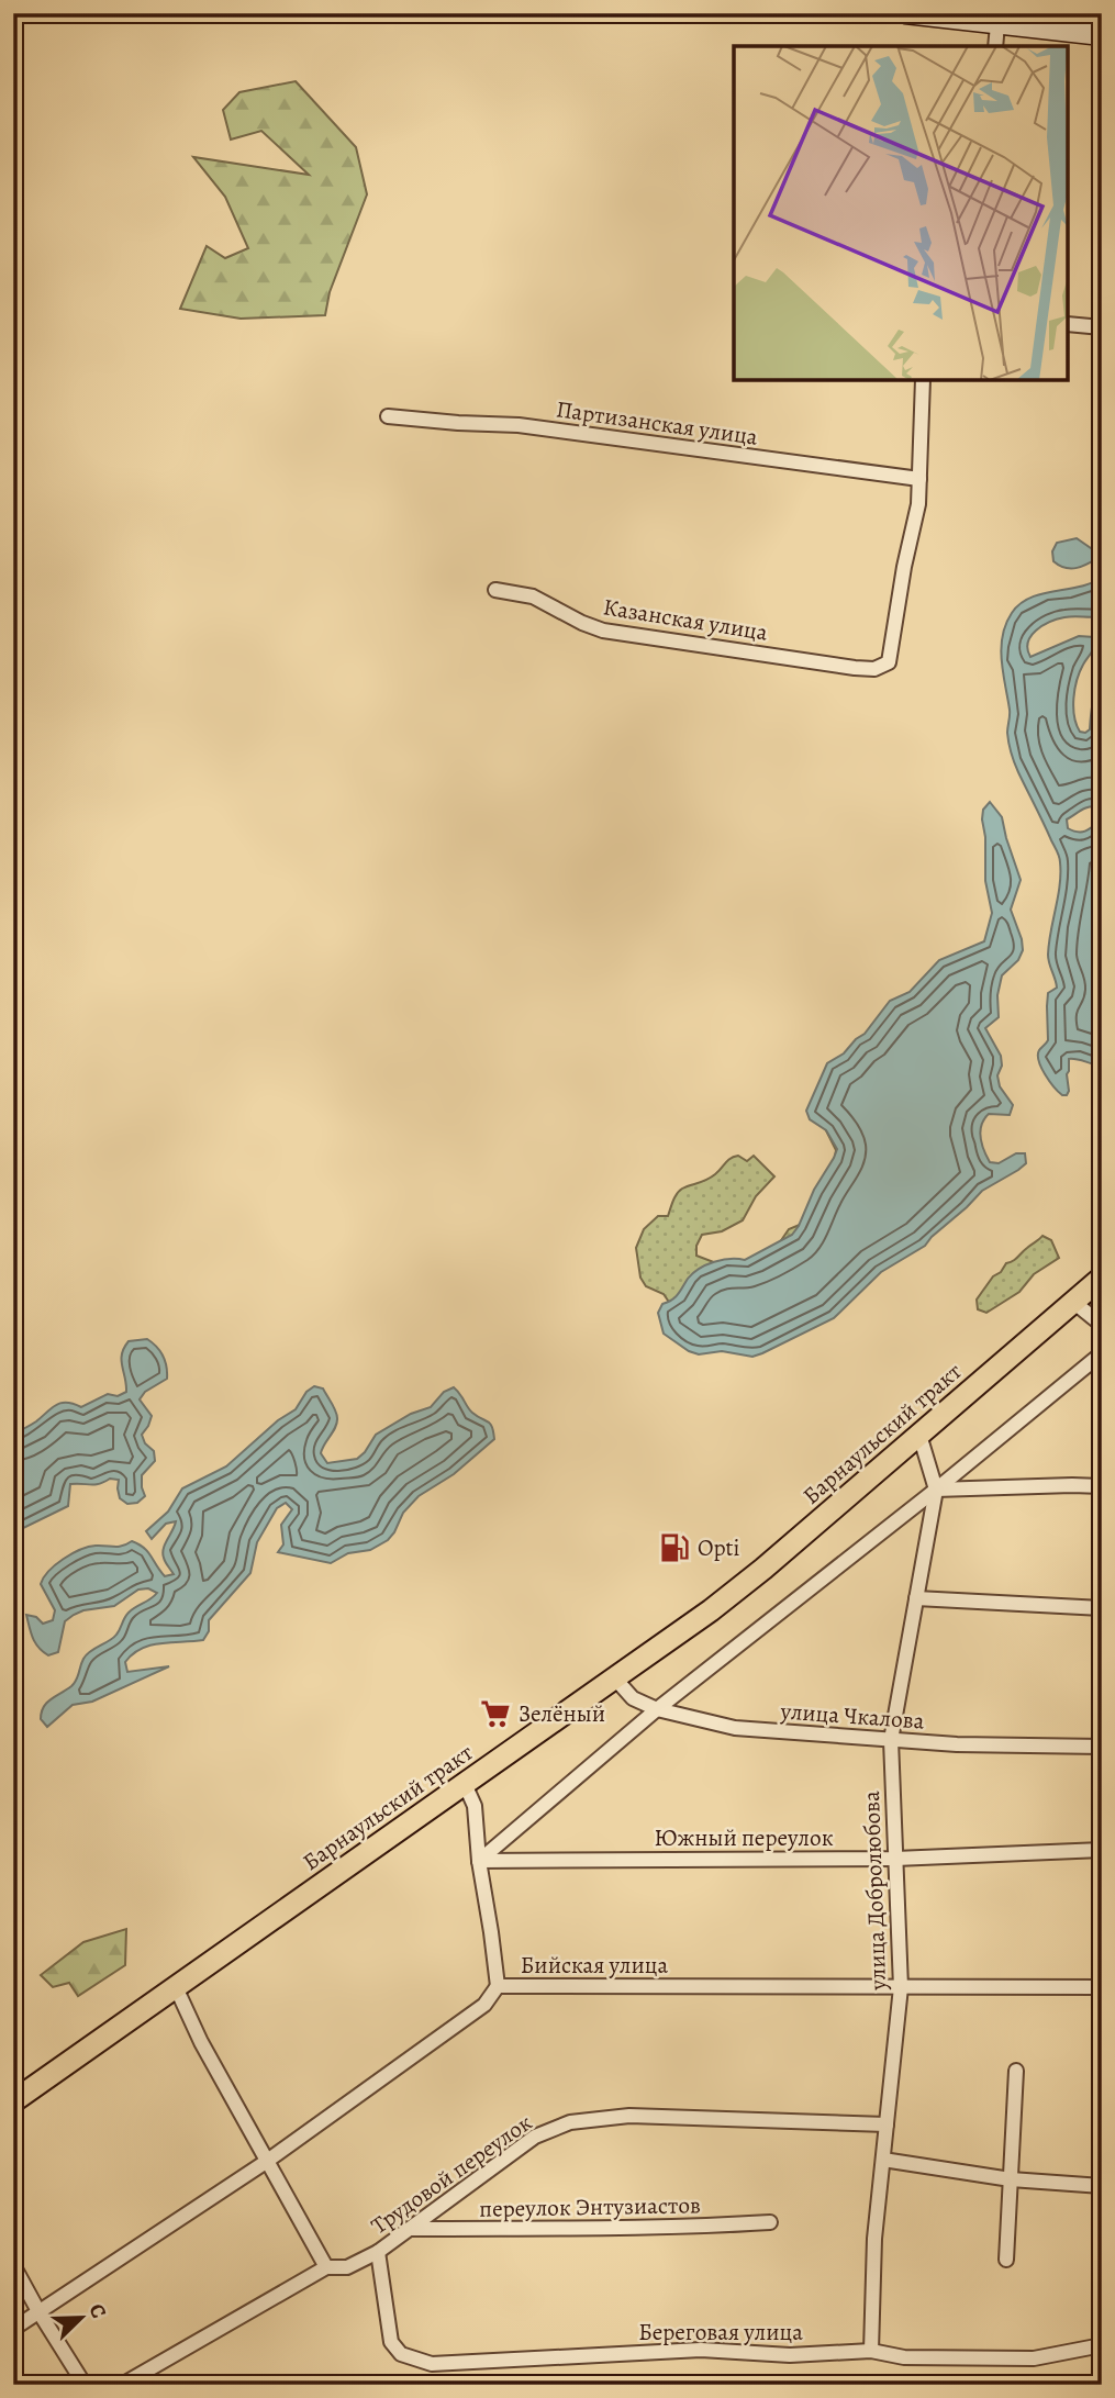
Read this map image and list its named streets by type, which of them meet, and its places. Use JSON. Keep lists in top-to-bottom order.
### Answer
{
  "streets": {
    "main road": ["Барнаульский тракт"],
    "street": [
      "Партизанская улица",
      "Казанская улица",
      "улица Чкалова",
      "Южный переулок",
      "улица Добролюбова",
      "Бийская улица",
      "Трудовой переулок",
      "переулок Энтузиастов",
      "Береговая улица"
    ]
  },
  "crossings": [
    ["Партизанская улица", "Казанская улица"],
    ["Барнаульский тракт", "улица Чкалова"],
    ["Барнаульский тракт", "улица Добролюбова"],
    ["улица Чкалова", "улица Добролюбова"],
    ["Южный переулок", "улица Добролюбова"],
    ["улица Добролюбова", "Бийская улица"],
    ["улица Добролюбова", "Трудовой переулок"],
    ["улица Добролюбова", "Береговая улица"],
    ["Трудовой переулок", "переулок Энтузиастов"],
    ["Трудовой переулок", "Береговая улица"]
  ],
  "places": {
    "fuel station": ["Opti"],
    "supermarket": ["Зелёный"]
  },
  "north": "top right"
}
